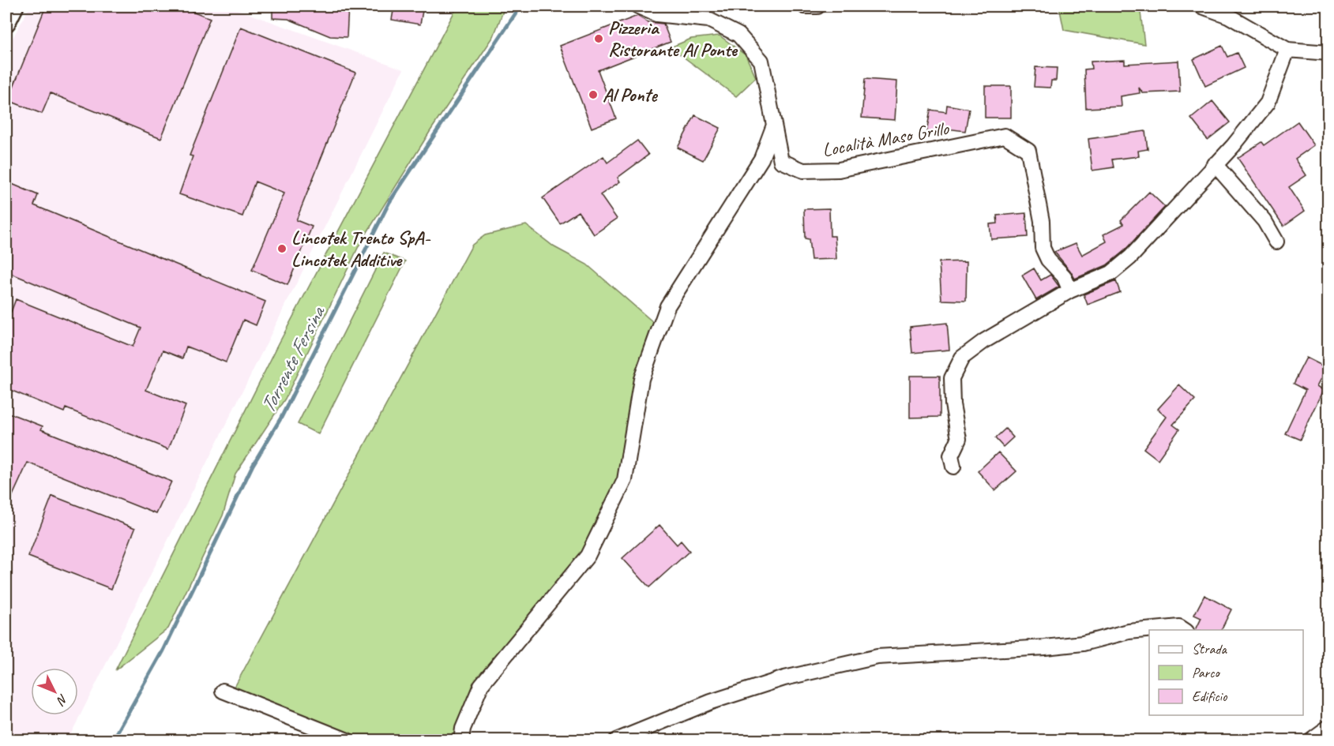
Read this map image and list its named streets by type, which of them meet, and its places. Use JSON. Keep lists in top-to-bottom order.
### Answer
{
  "streets": {
    "street": ["Località Maso Grillo"]
  },
  "water": ["Torrente Fersina"],
  "places": ["Pizzeria Ristorante Al Ponte", "Al Ponte", "Lincotek Trento SpA- Lincotek Additive"],
  "legend": ["Strada", "Parco", "Edificio"],
  "north": "bottom right"
}
